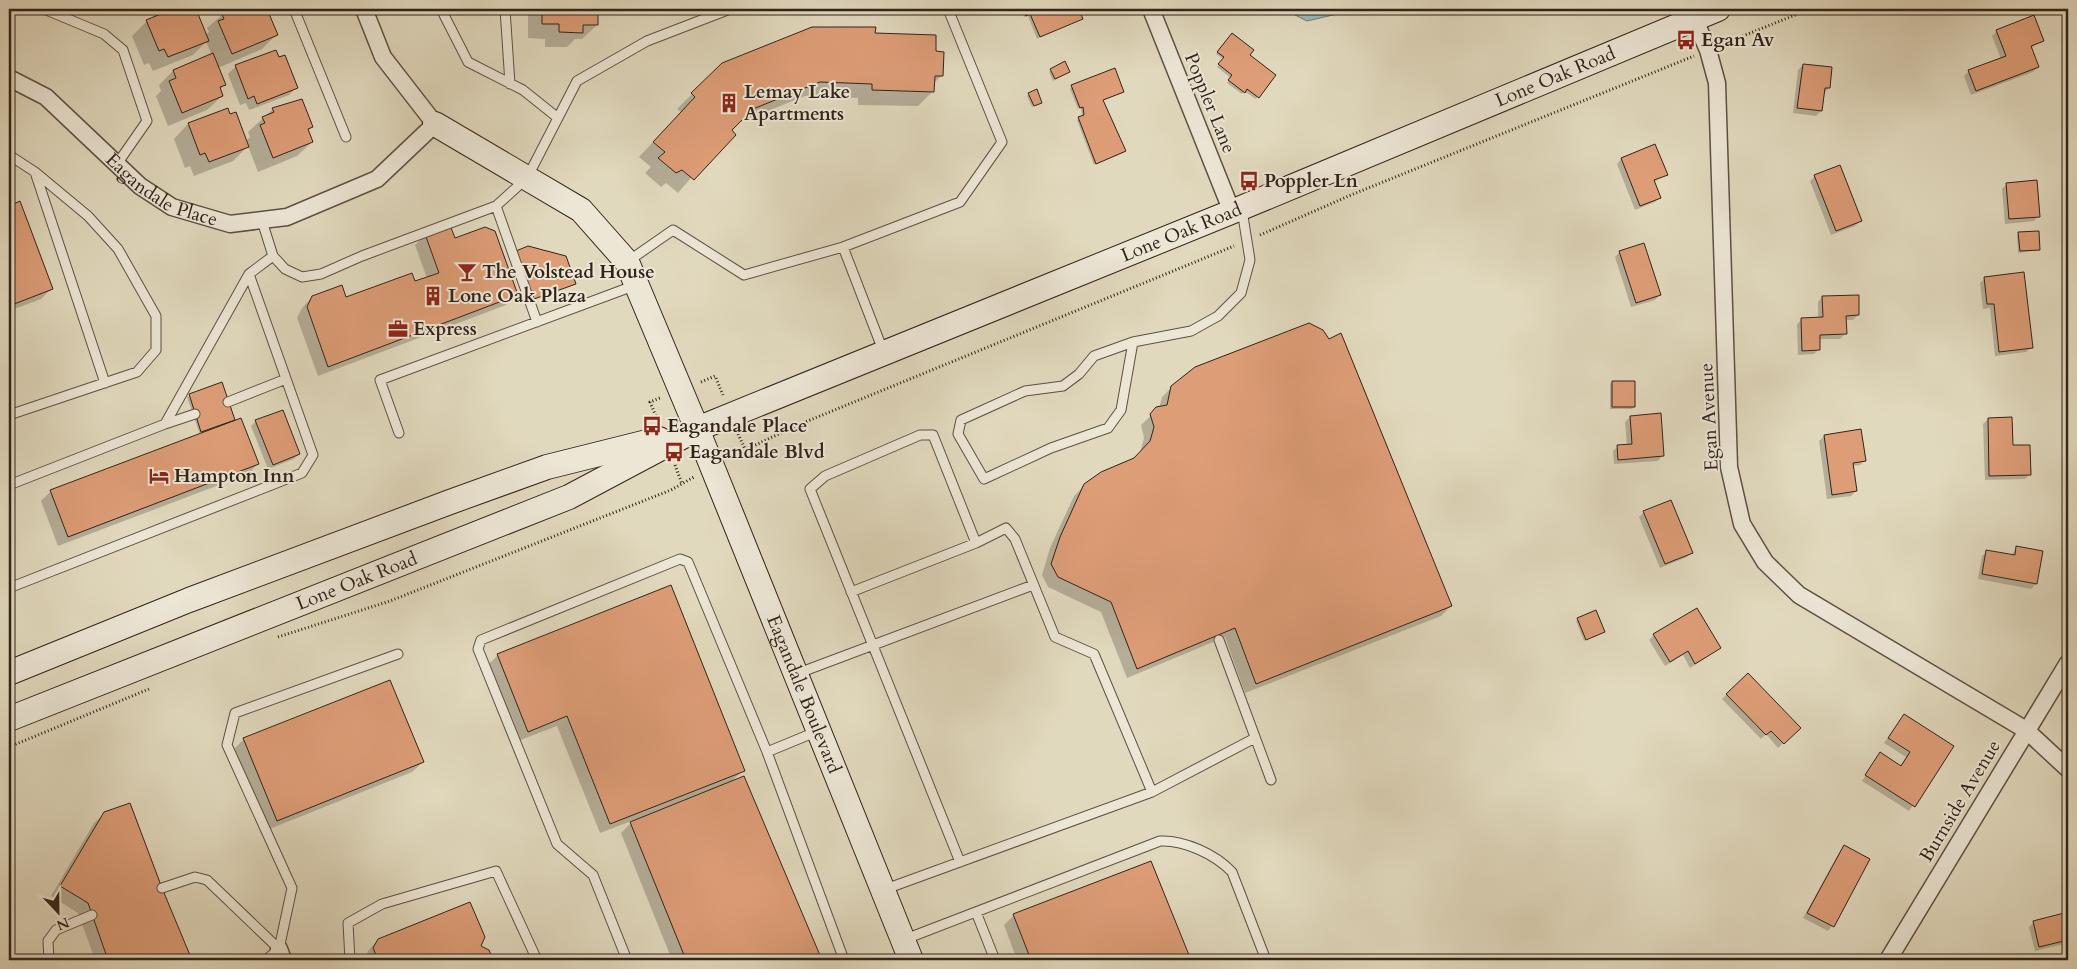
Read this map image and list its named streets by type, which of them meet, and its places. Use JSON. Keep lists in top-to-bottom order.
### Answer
{
  "streets": {
    "main road": ["Lone Oak Road", "Eagandale Boulevard"],
    "street": [
      "Poppler Lane",
      "Eagandale Place",
      "Egan Avenue",
      "Burnside Avenue"
    ]
  },
  "crossings": [
    ["Lone Oak Road", "Poppler Lane"],
    ["Lone Oak Road", "Egan Avenue"],
    ["Lone Oak Road", "Eagandale Boulevard"],
    ["Egan Avenue", "Burnside Avenue"]
  ],
  "places": {
    "bus stop": [
      "Egan Av",
      "Poppler Ln",
      "Eagandale Place",
      "Eagandale Blvd"
    ],
    "building": ["Lemay Lake Apartments", "Lone Oak Plaza"],
    "bar": ["The Volstead House"],
    "office": ["Express"],
    "hotel": ["Hampton Inn"]
  },
  "north": "bottom"
}
